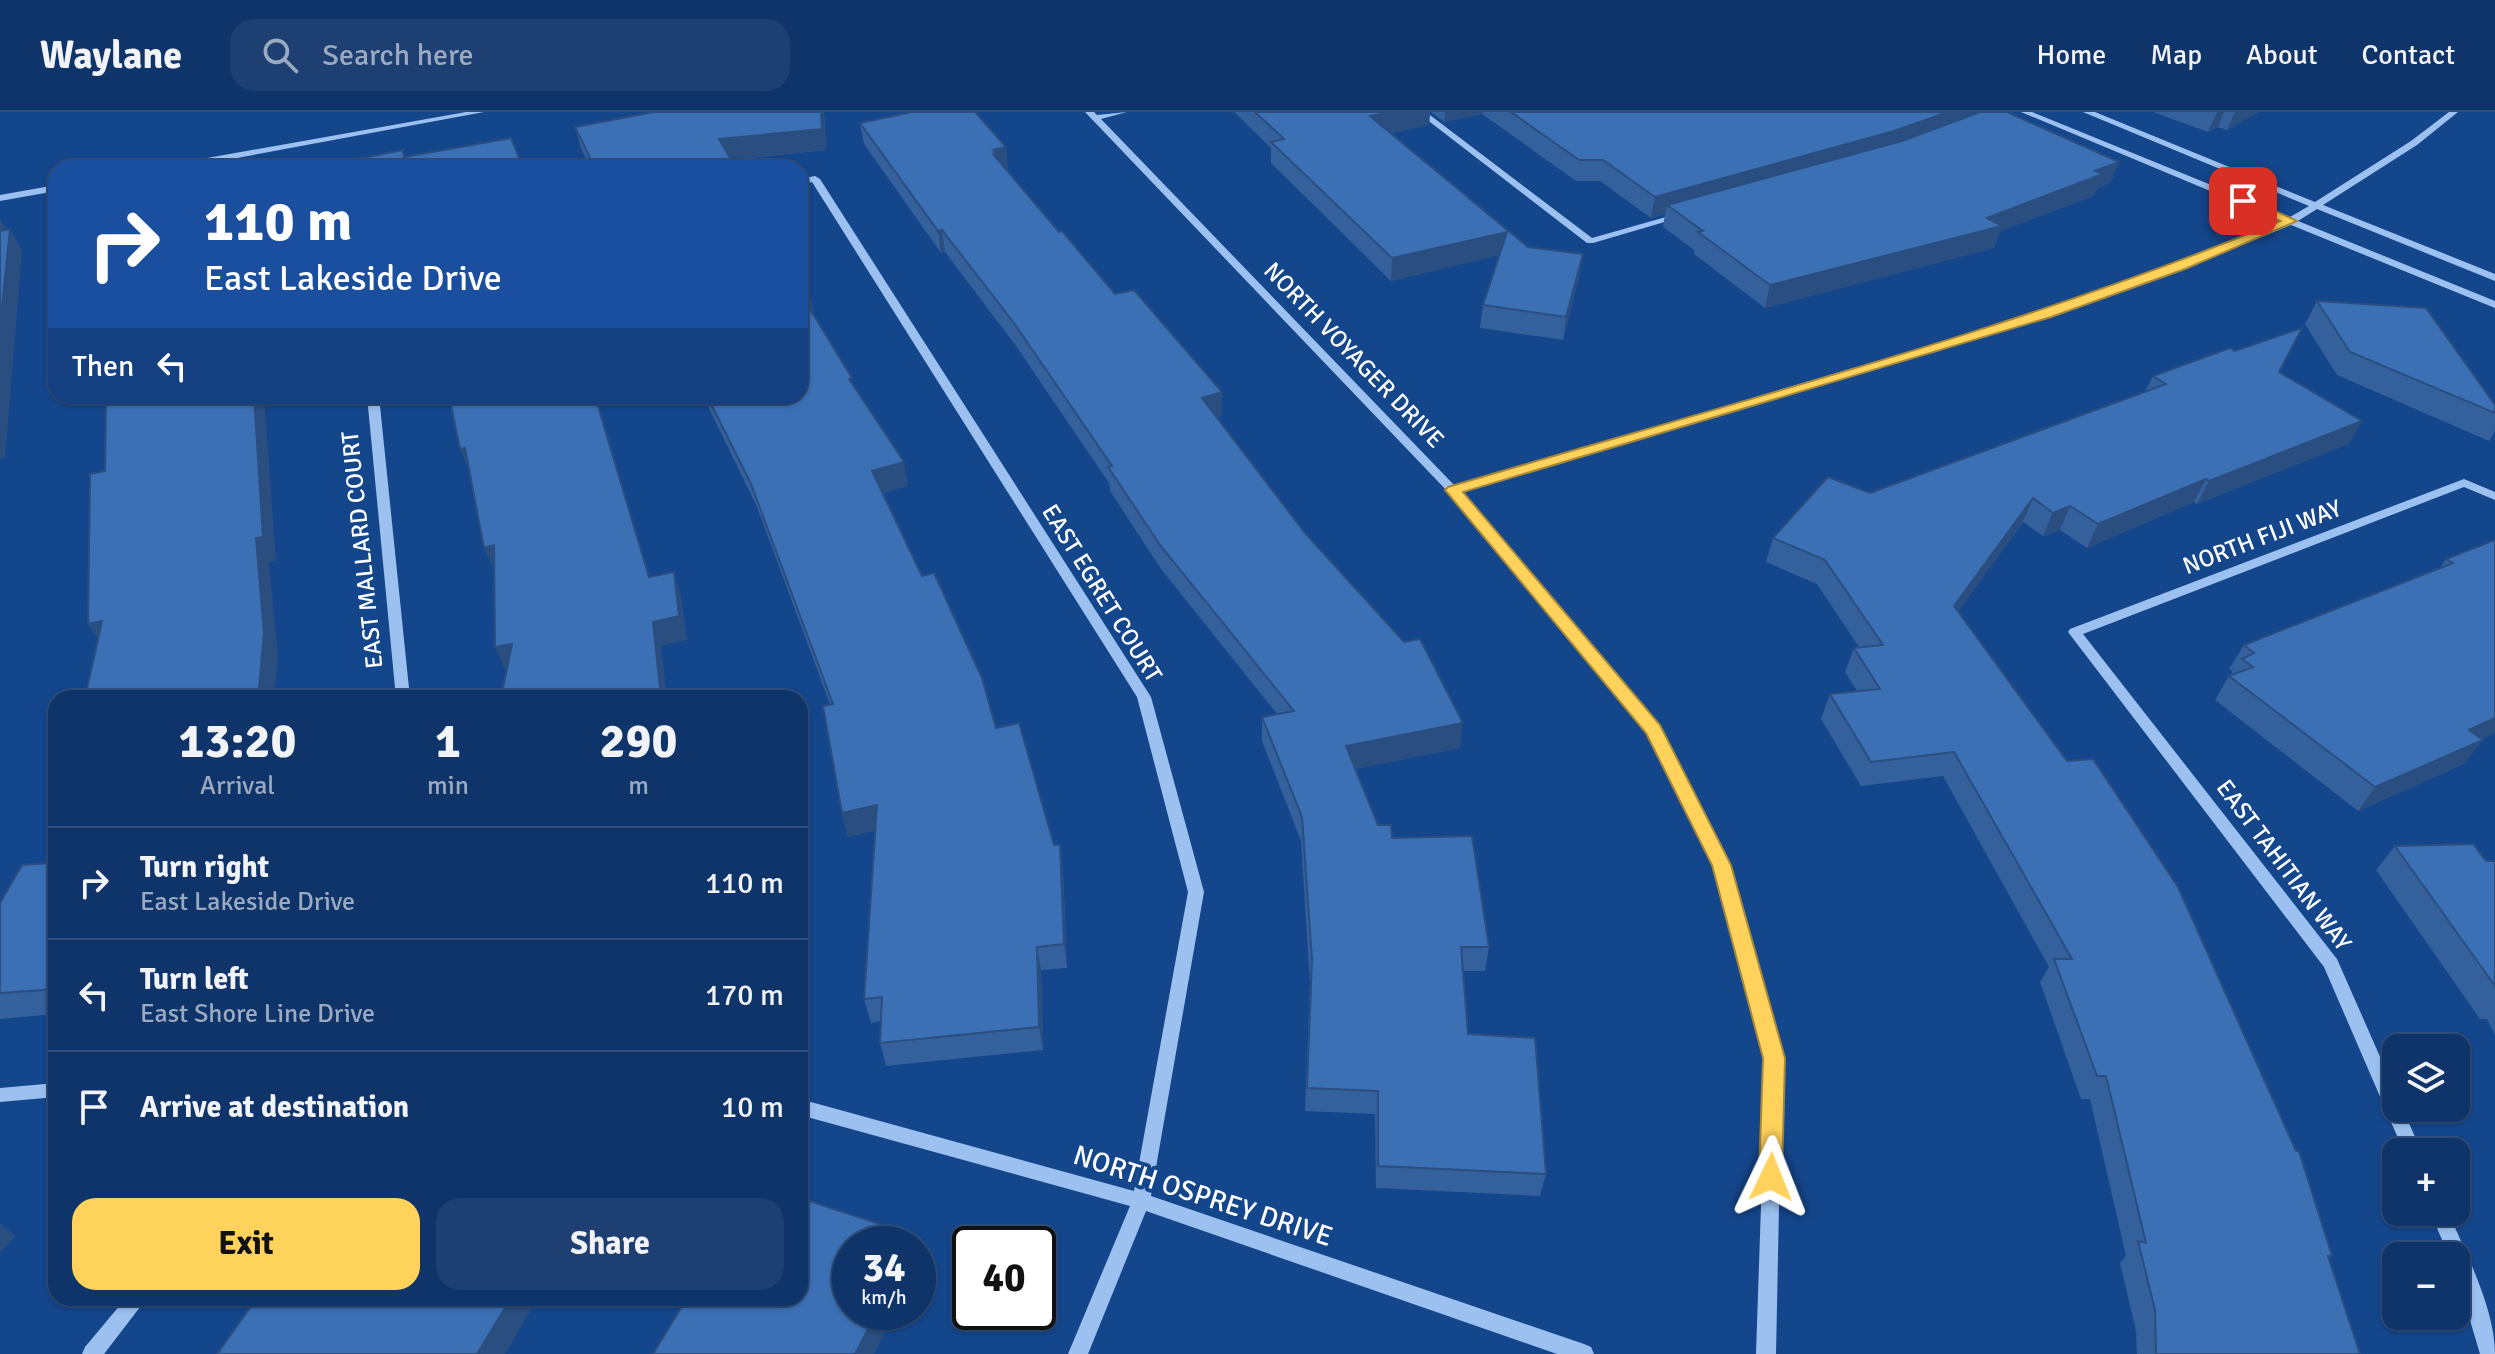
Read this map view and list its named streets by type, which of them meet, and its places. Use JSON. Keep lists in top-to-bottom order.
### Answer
{
  "streets": {
    "street": [
      "NORTH VOYAGER DRIVE",
      "NORTH FIJI WAY",
      "EAST MALLARD COURT",
      "EAST EGRET COURT",
      "EAST TAHITIAN WAY",
      "NORTH OSPREY DRIVE"
    ]
  },
  "crossings": [
    ["NORTH FIJI WAY", "EAST TAHITIAN WAY"],
    ["EAST EGRET COURT", "NORTH OSPREY DRIVE"]
  ],
  "page": {
    "header": "Waylane",
    "search": "Search here",
    "nav": [
      "Home",
      "Map",
      "About",
      "Contact"
    ],
    "turn": ["110 m", "East Lakeside Drive"],
    "then": "Then",
    "eta": [
      "13:20",
      "Arrival",
      "1",
      "min",
      "290",
      "m"
    ],
    "list": [
      {
        "name": "Turn right",
        "note": "East Lakeside Drive",
        "value": "110 m"
      },
      {
        "name": "Turn left",
        "note": "East Shore Line Drive",
        "value": "170 m"
      },
      {
        "name": "Arrive at destination",
        "value": "10 m"
      }
    ],
    "map_buttons": ["+", "−"],
    "buttons": ["Exit", "Share"],
    "speed": "34 km/h",
    "limit": "40"
  }
}
